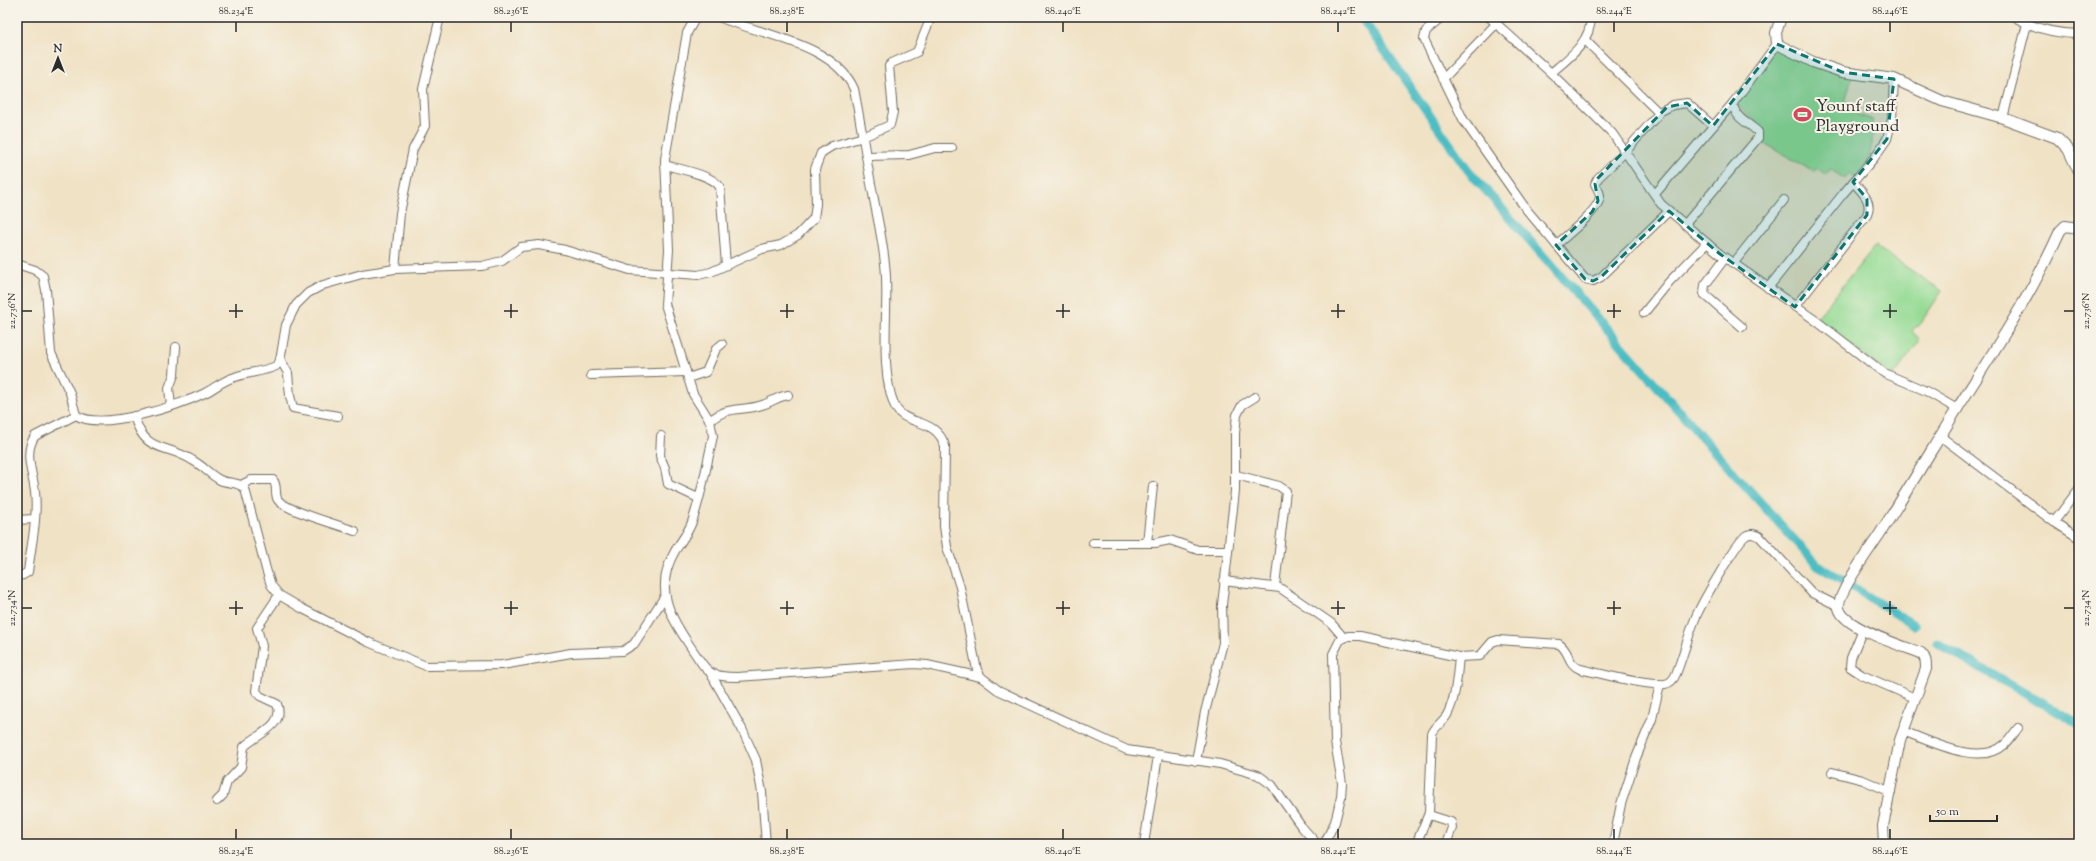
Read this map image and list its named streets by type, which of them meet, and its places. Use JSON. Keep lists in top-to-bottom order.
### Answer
{
  "places": {
    "sports": ["Younf staff Playground"]
  },
  "scale_bar": "50 m",
  "north": "top",
  "coordinates": [
    "88.234°E",
    "88.236°E",
    "88.238°E",
    "88.240°E",
    "88.242°E",
    "88.244°E",
    "88.246°E",
    "22.736°N",
    "22.734°N"
  ]
}
